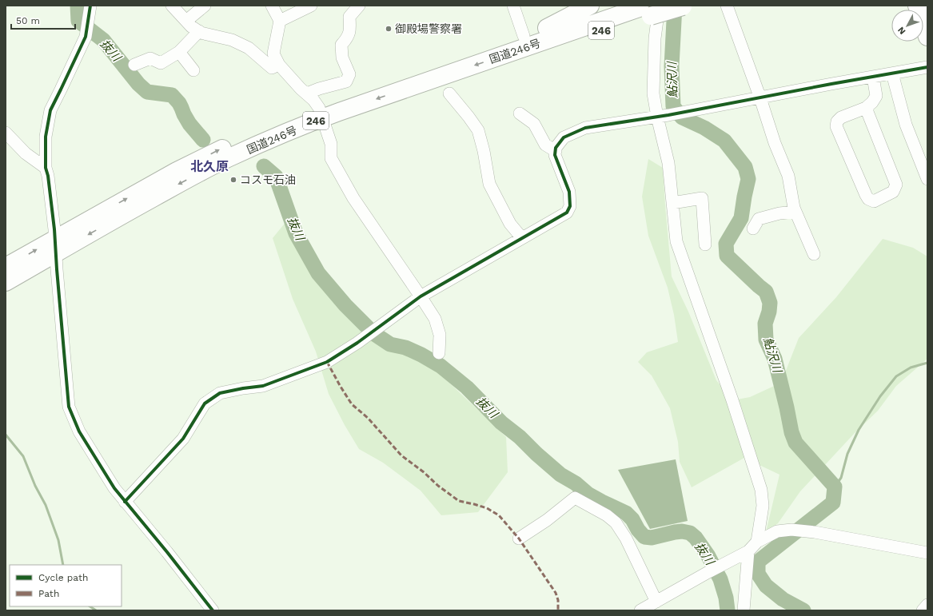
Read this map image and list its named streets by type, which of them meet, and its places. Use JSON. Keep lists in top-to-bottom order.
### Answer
{
  "streets": {
    "highway": ["246", "国道246号"]
  },
  "crossings": [
    ["246", "国道246号"]
  ],
  "districts": ["北久原"],
  "water": ["抜川", "鮎沢川"],
  "places": ["御殿場警察署", "コスモ石油"],
  "legend": ["Cycle path", "Path"],
  "scale_bar": "50 m",
  "north": "bottom left"
}
